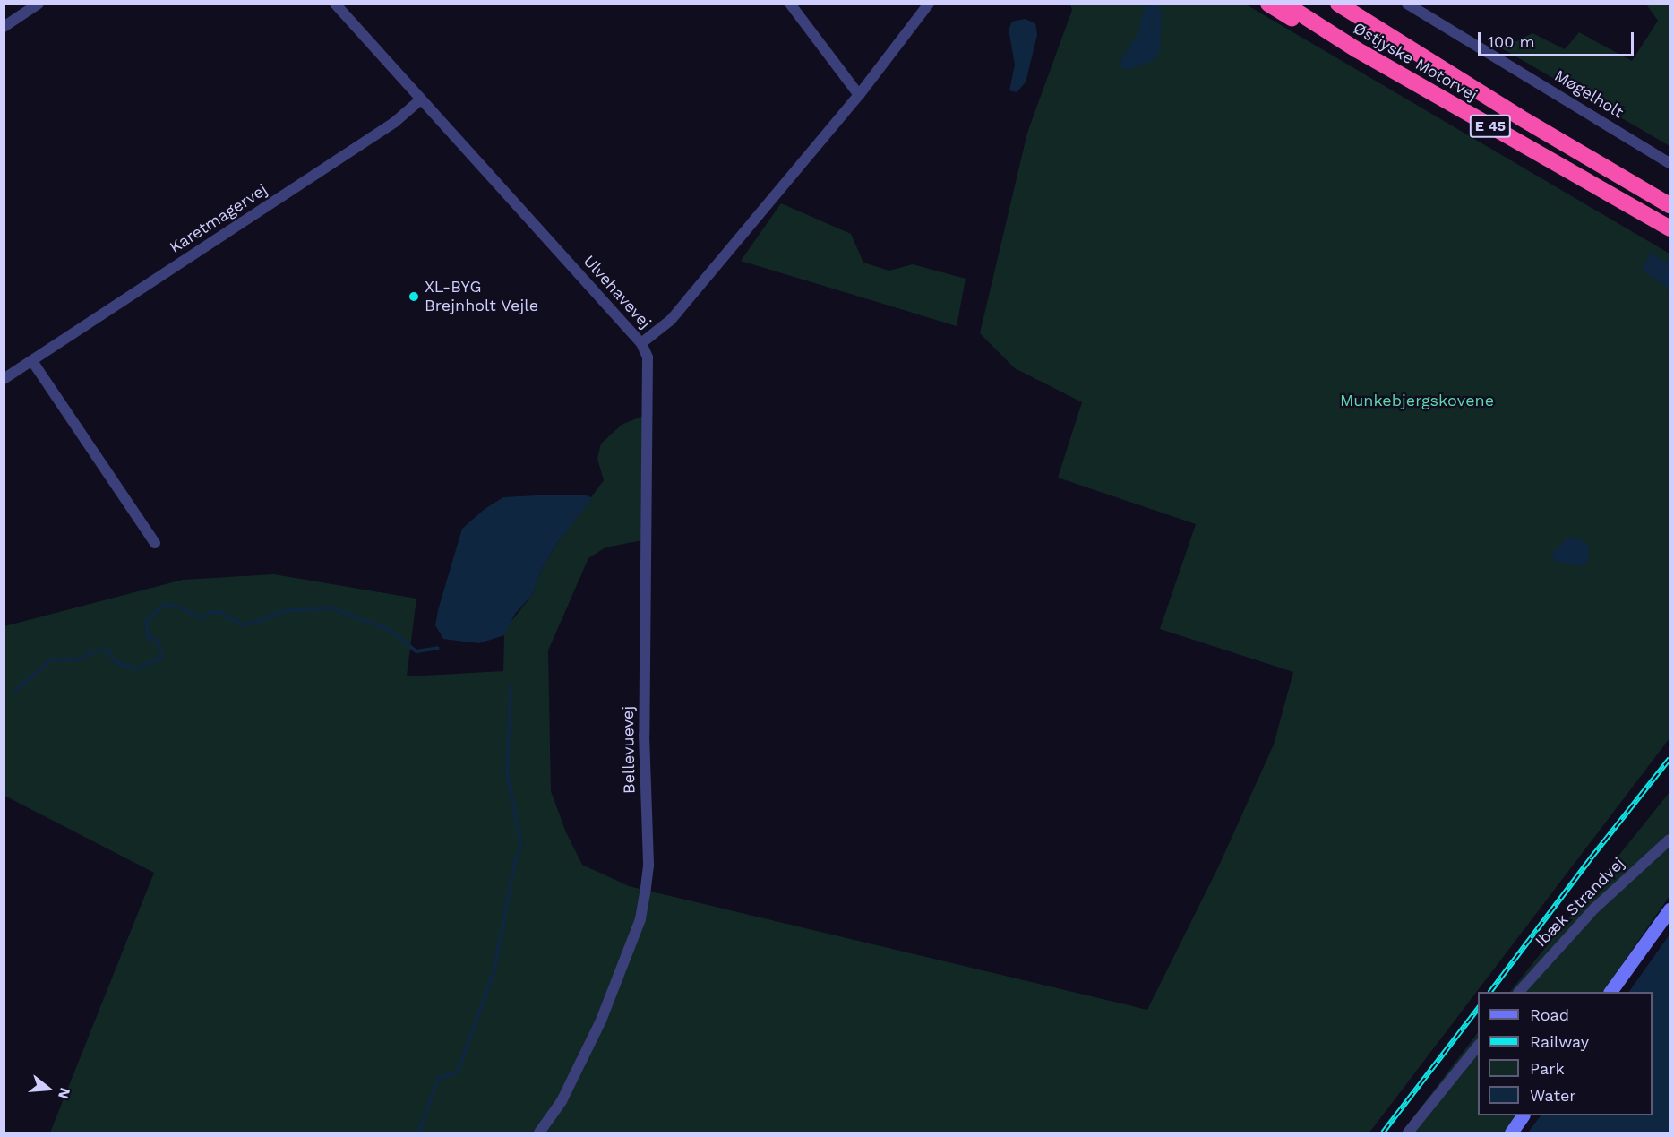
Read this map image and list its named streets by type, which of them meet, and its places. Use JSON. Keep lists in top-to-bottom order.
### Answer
{
  "streets": {
    "highway": ["Østjyske Motorvej", "E 45"],
    "street": [
      "Møgelholt",
      "Karetmagervej",
      "Ulvehavevej",
      "Bellevuevej",
      "Ibæk Strandvej"
    ]
  },
  "crossings": [
    ["Karetmagervej", "Ulvehavevej"],
    ["Ulvehavevej", "Bellevuevej"]
  ],
  "parks": ["Munkebjergskovene"],
  "places": ["XL-BYG Brejnholt Vejle"],
  "legend": [
    "Road",
    "Railway",
    "Park",
    "Water"
  ],
  "scale_bar": "100 m",
  "north": "right"
}
